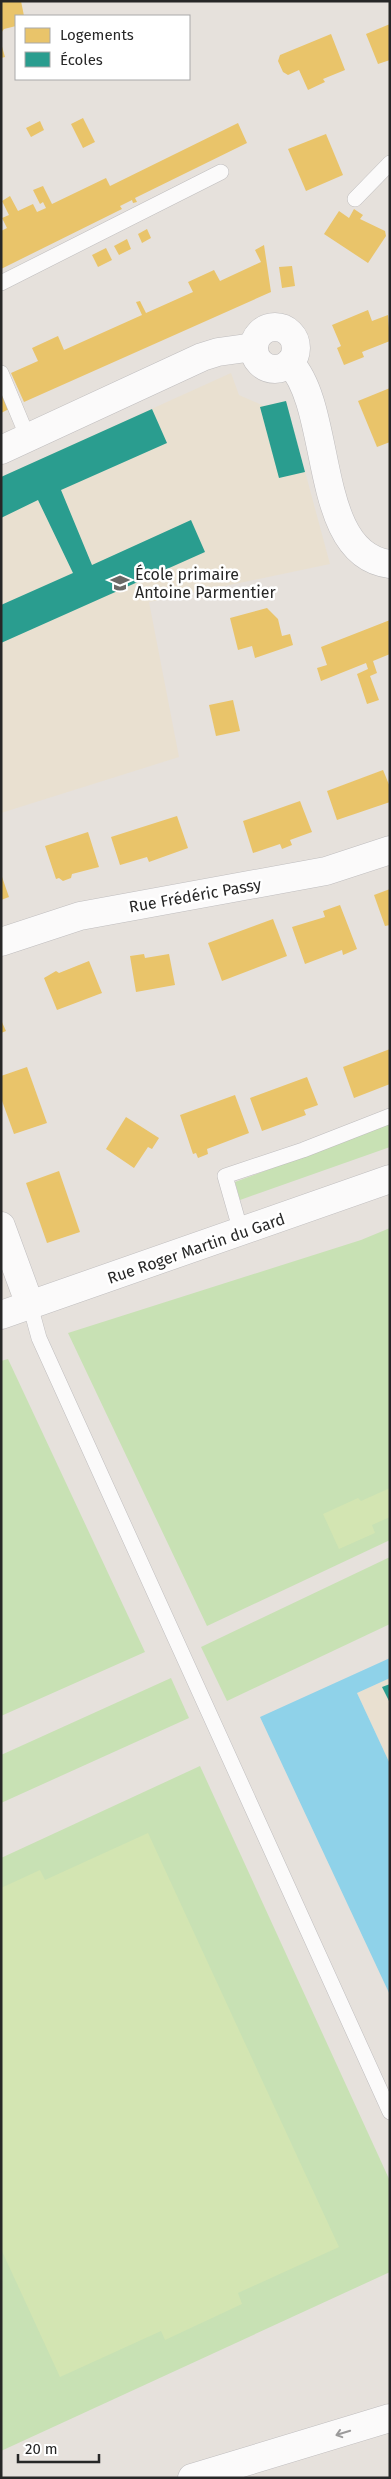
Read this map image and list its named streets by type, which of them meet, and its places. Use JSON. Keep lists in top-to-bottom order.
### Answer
{
  "streets": {
    "street": ["Rue Frédéric Passy", "Rue Roger Martin du Gard"]
  },
  "places": {
    "school or university": ["École primaire Antoine Parmentier"]
  },
  "legend": ["Logements", "Écoles"],
  "scale_bar": "20 m"
}
